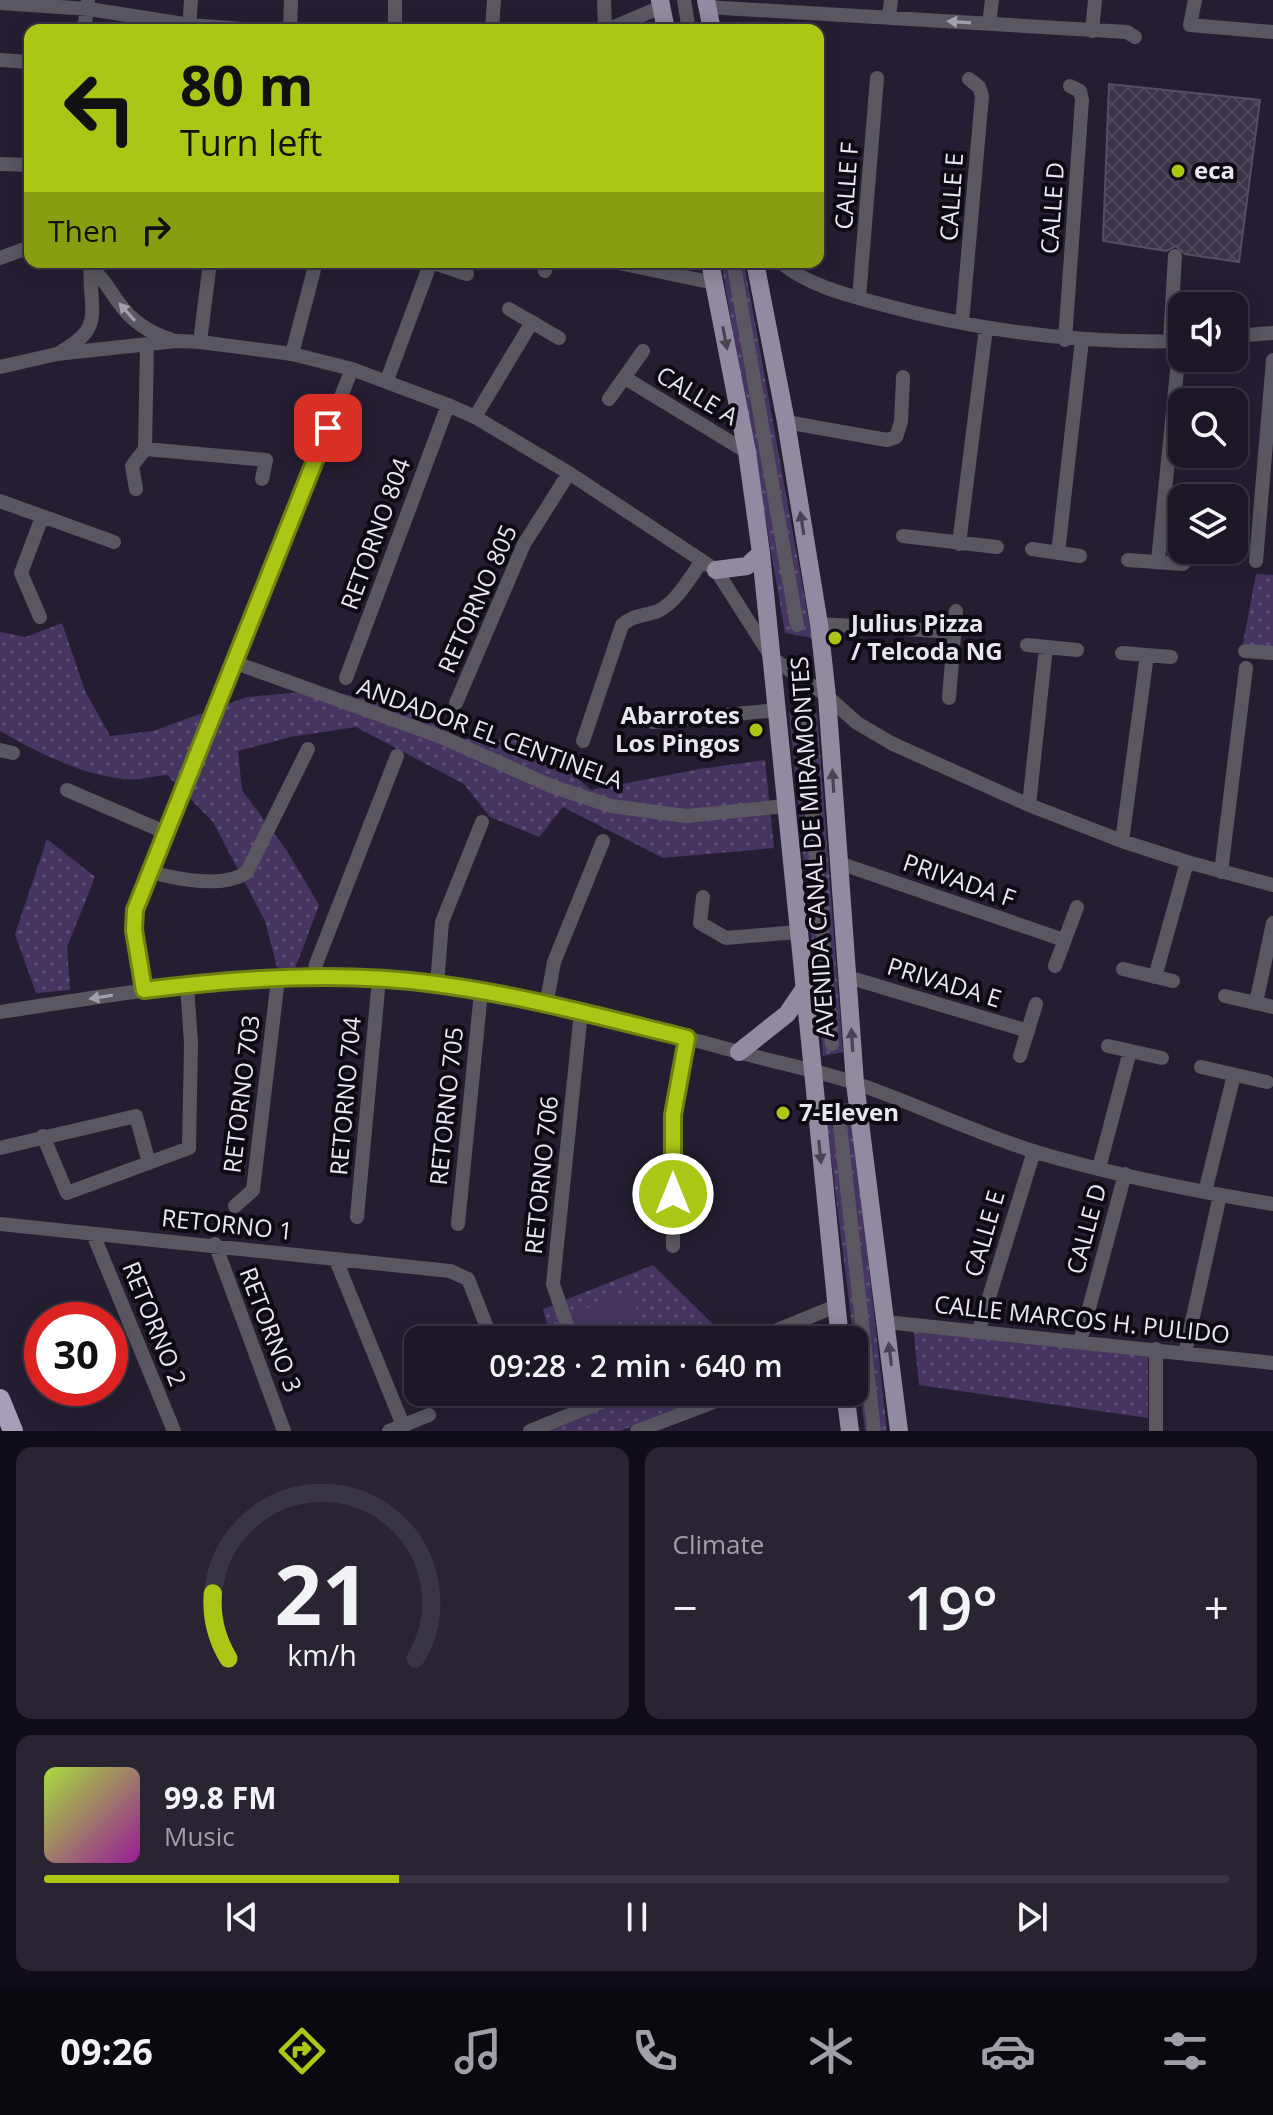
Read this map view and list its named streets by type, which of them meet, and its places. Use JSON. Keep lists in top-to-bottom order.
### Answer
{
  "streets": {
    "main road": ["AVENIDA CANAL DE MIRAMONTES"],
    "street": [
      "CALLE F",
      "CALLE E",
      "CALLE D",
      "CALLE A",
      "RETORNO 804",
      "RETORNO 805",
      "ANDADOR EL CENTINELA",
      "PRIVADA F",
      "PRIVADA E",
      "RETORNO 703",
      "RETORNO 704",
      "RETORNO 705",
      "RETORNO 706",
      "RETORNO 1",
      "CALLE MARCOS H. PULIDO",
      "RETORNO 2",
      "RETORNO 3"
    ]
  },
  "crossings": [
    ["CALLE E", "CALLE MARCOS H. PULIDO"],
    ["CALLE D", "CALLE MARCOS H. PULIDO"],
    ["CALLE A", "AVENIDA CANAL DE MIRAMONTES"],
    ["ANDADOR EL CENTINELA", "AVENIDA CANAL DE MIRAMONTES"],
    ["AVENIDA CANAL DE MIRAMONTES", "PRIVADA F"],
    ["AVENIDA CANAL DE MIRAMONTES", "PRIVADA E"],
    ["AVENIDA CANAL DE MIRAMONTES", "CALLE MARCOS H. PULIDO"],
    ["RETORNO 1", "RETORNO 2"],
    ["RETORNO 1", "RETORNO 3"]
  ],
  "places": [
    "eca",
    "Julius Pizza / Telcoda NG",
    "Abarrotes Los Pingos",
    "7-Eleven"
  ],
  "page": {
    "turn": ["80 m", "Turn left"],
    "then": "Then",
    "limit": "30",
    "trip": "09:28 · 2 min · 640 m",
    "tile": "Climate",
    "heat": ["−", "19°", "+"],
    "song": ["99.8 FM", "Music"],
    "tabs": "09:26",
    "gauge": ["21", "km/h"]
  }
}
